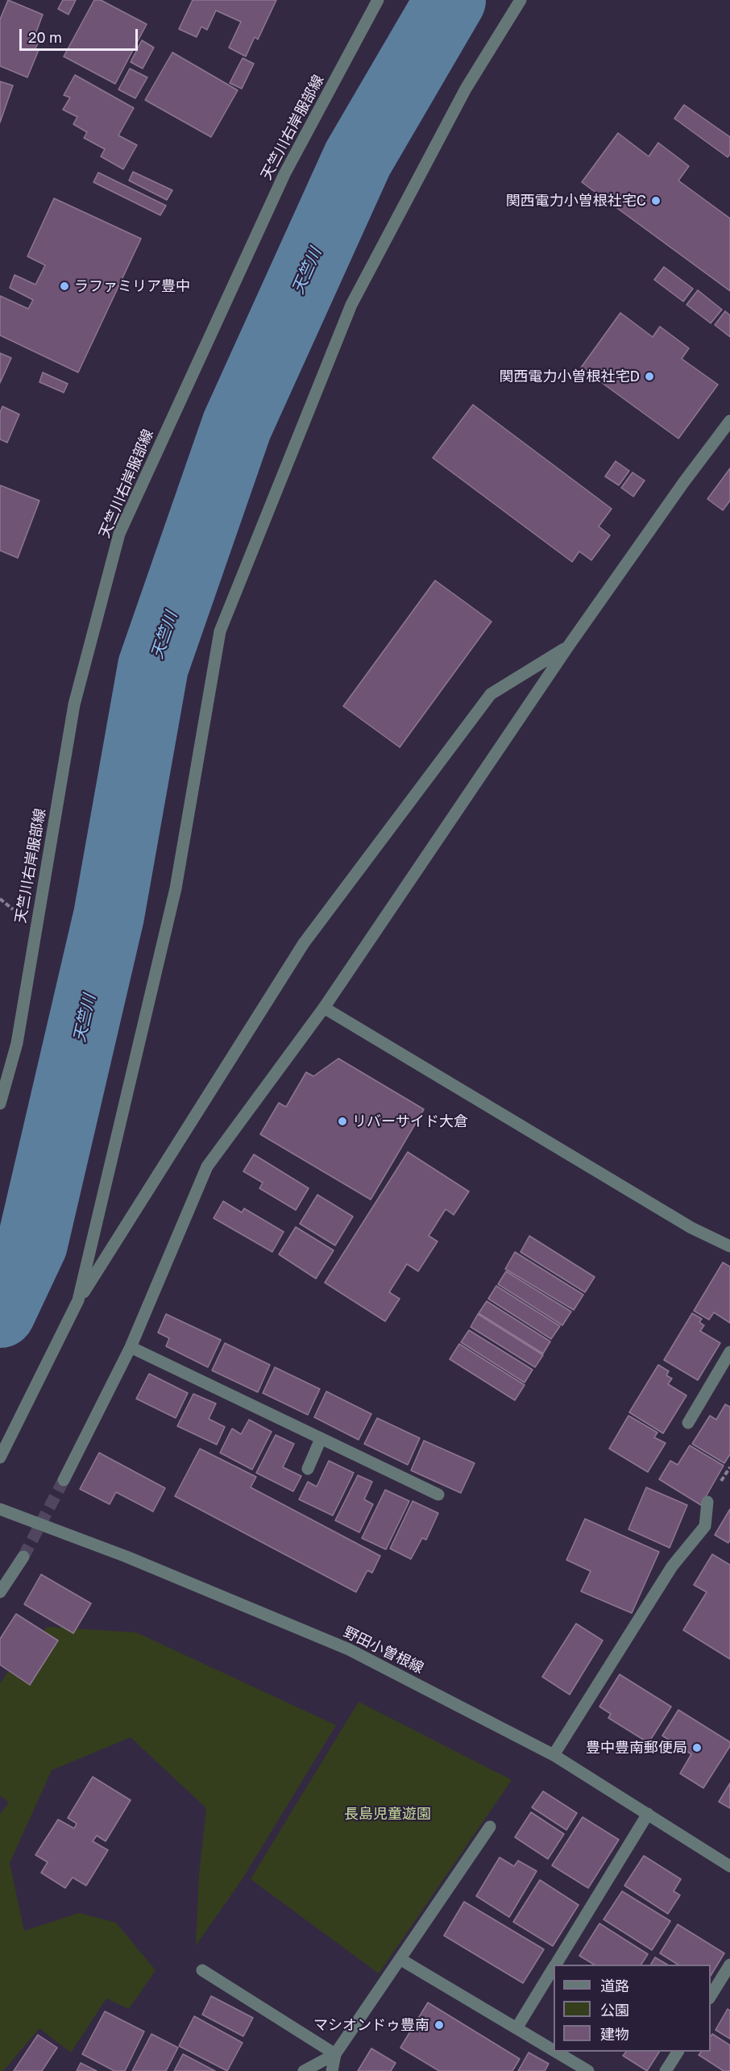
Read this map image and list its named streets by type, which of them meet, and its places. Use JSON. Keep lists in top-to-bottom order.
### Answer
{
  "streets": {
    "street": ["天竺川右岸服部線", "野田小曽根線"]
  },
  "water": ["天竺川"],
  "parks": ["長島児童遊園"],
  "places": [
    "関西電力小曽根社宅C",
    "ラファミリア豊中",
    "関西電力小曽根社宅D",
    "リバーサイド大倉",
    "豊中豊南郵便局",
    "マシオンドゥ豊南"
  ],
  "legend": ["道路", "公園", "建物"],
  "scale_bar": "20 m"
}
